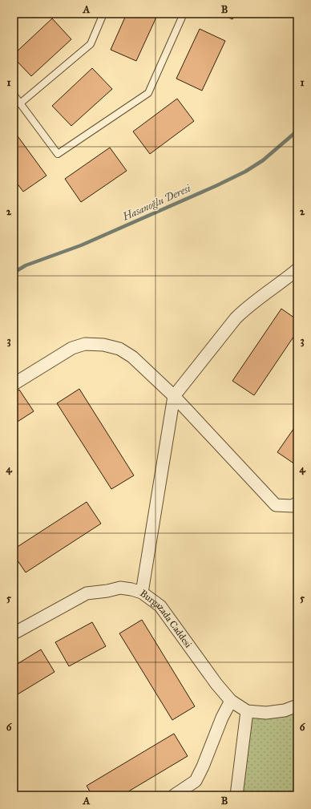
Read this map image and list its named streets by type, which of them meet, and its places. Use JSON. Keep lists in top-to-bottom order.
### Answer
{
  "streets": {
    "street": ["Burgazada Caddesi"]
  },
  "water": ["Hasanoğlu Deresi"],
  "grid": {
    "columns": ["A", "B"],
    "rows": [
      "1",
      "2",
      "3",
      "4",
      "5",
      "6"
    ]
  }
}
